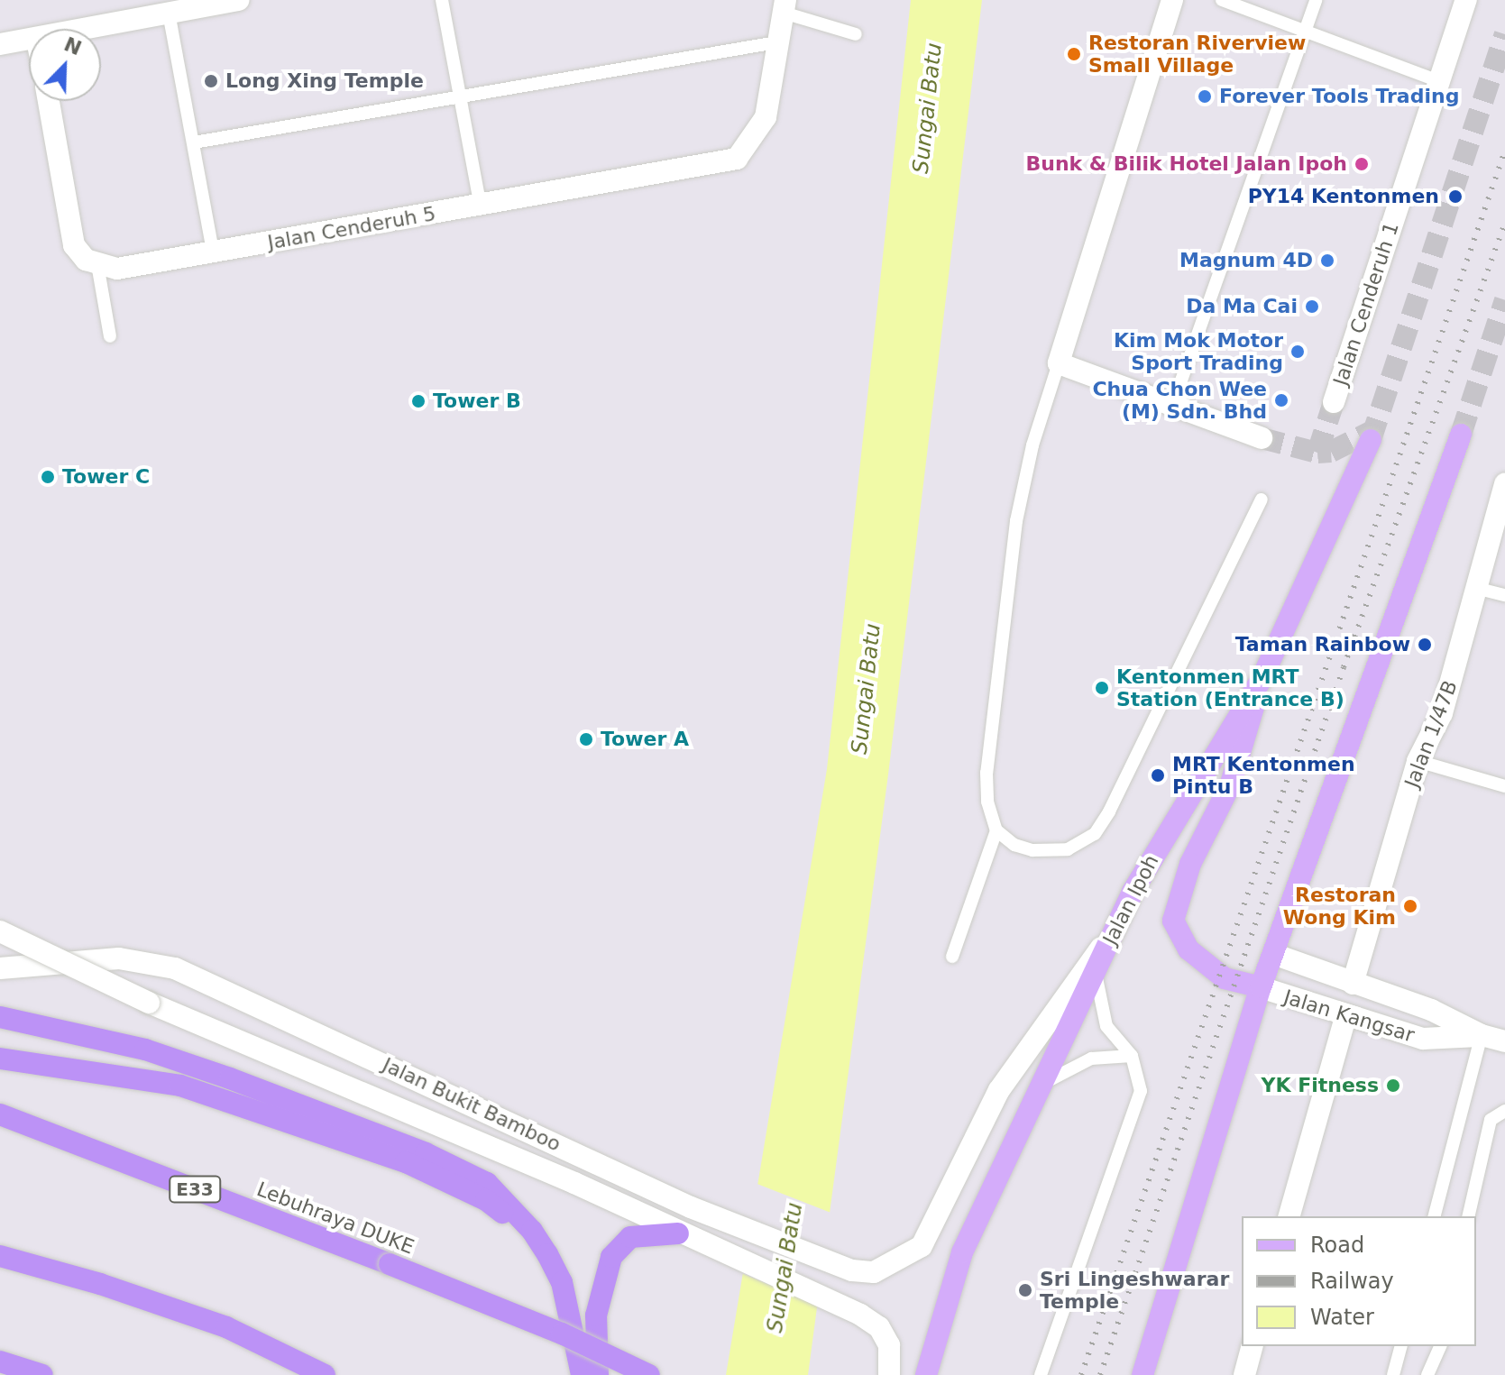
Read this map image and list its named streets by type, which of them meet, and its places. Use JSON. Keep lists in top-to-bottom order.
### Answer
{
  "streets": {
    "highway": ["E33", "Lebuhraya DUKE"],
    "main road": ["Jalan Ipoh"],
    "street": [
      "Jalan Cenderuh 5",
      "Jalan Cenderuh 1",
      "Jalan 1/47B",
      "Jalan Kangsar",
      "Jalan Bukit Bamboo"
    ]
  },
  "crossings": [
    ["Jalan 1/47B", "Jalan Kangsar"],
    ["Jalan Ipoh", "Jalan Bukit Bamboo"]
  ],
  "water": ["Sungai Batu"],
  "places": [
    "Restoran Riverview Small Village",
    "Long Xing Temple",
    "Forever Tools Trading",
    "Bunk & Bilik Hotel Jalan Ipoh",
    "PY14 Kentonmen",
    "Magnum 4D",
    "Da Ma Cai",
    "Kim Mok Motor Sport Trading",
    "Chua Chon Wee (M) Sdn. Bhd",
    "Tower B",
    "Tower C",
    "Taman Rainbow",
    "Kentonmen MRT Station (Entrance B)",
    "Tower A",
    "MRT Kentonmen Pintu B",
    "Restoran Wong Kim",
    "YK Fitness",
    "Sri Lingeshwarar Temple"
  ],
  "legend": ["Road", "Railway", "Water"],
  "north": "top right"
}
